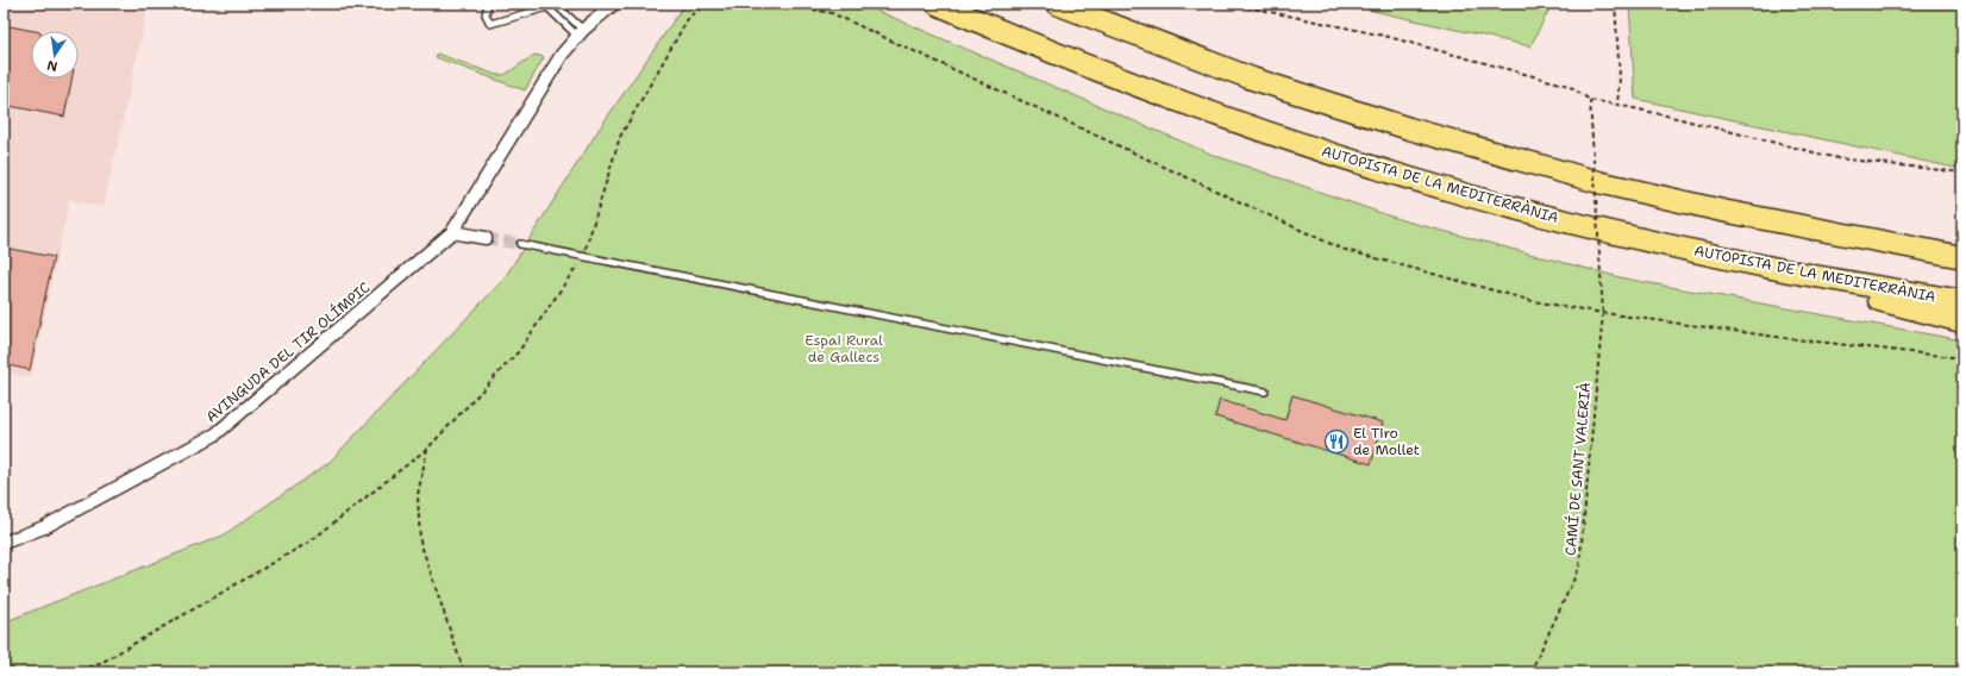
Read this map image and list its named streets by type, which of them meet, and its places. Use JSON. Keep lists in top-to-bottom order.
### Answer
{
  "streets": {
    "highway": ["AUTOPISTA DE LA MEDITERRÀNIA"],
    "street": ["AVINGUDA DEL TIR OLÍMPIC"],
    "path": ["CAMÍ DE SANT VALERIÀ"]
  },
  "parks": ["Espai Rural de Gallecs"],
  "places": {
    "restaurant": ["El Tiro de Mollet"]
  },
  "north": "bottom"
}
